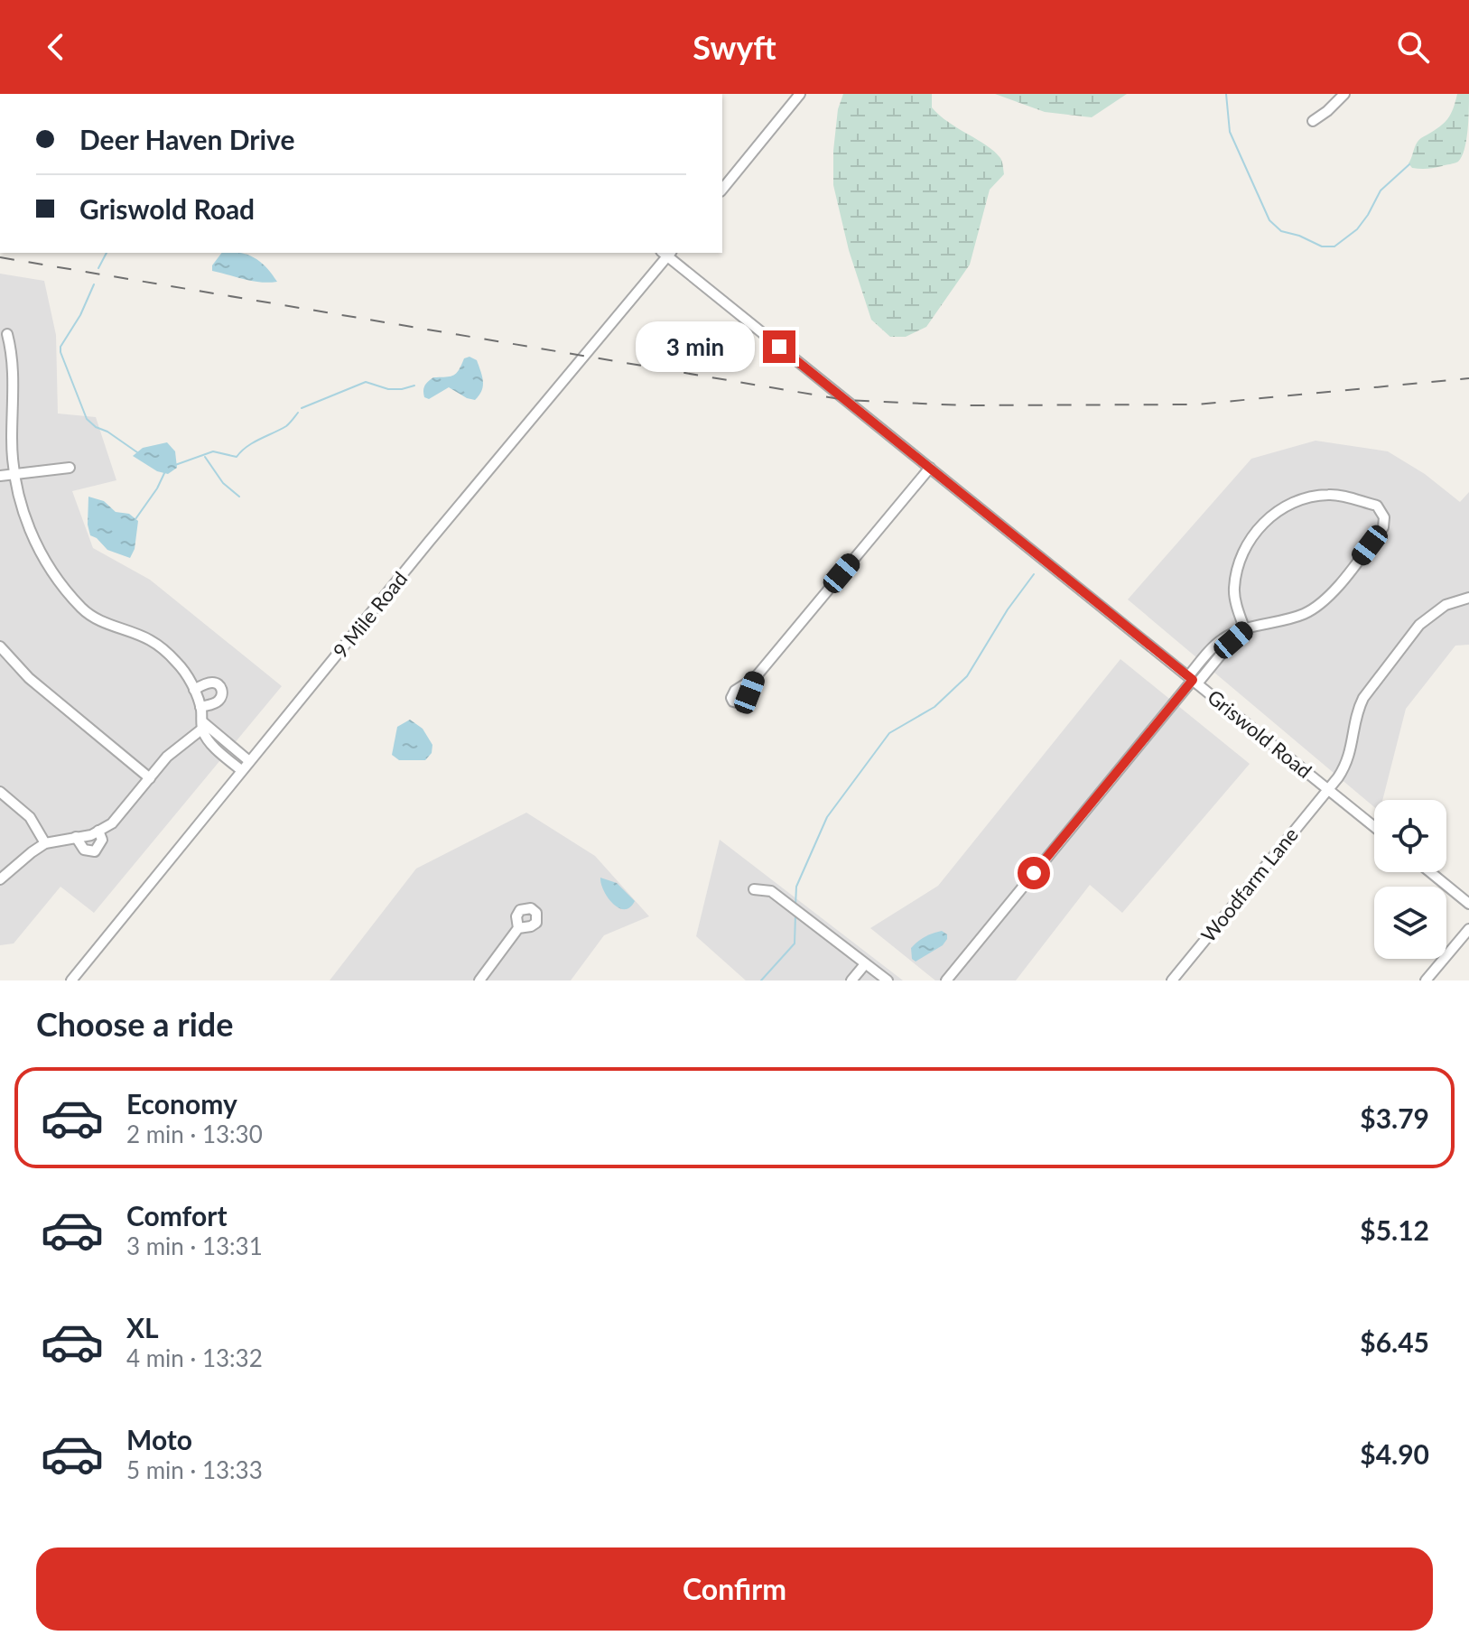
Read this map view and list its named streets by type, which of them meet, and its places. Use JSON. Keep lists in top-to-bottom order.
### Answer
{
  "streets": {
    "street": ["9 Mile Road", "Griswold Road", "Woodfarm Lane"]
  },
  "crossings": [
    ["9 Mile Road", "Griswold Road"],
    ["Griswold Road", "Woodfarm Lane"]
  ],
  "page": {
    "header": "Swyft",
    "banner": ["Deer Haven Drive", "Griswold Road"],
    "bubble": "3 min",
    "heading": "Choose a ride",
    "list": [
      {
        "name": "Economy",
        "note": "2 min · 13:30",
        "value": "$3.79"
      },
      {
        "name": "Comfort",
        "note": "3 min · 13:31",
        "value": "$5.12"
      },
      {
        "name": "XL",
        "note": "4 min · 13:32",
        "value": "$6.45"
      },
      {
        "name": "Moto",
        "note": "5 min · 13:33",
        "value": "$4.90"
      }
    ],
    "buttons": "Confirm"
  }
}
